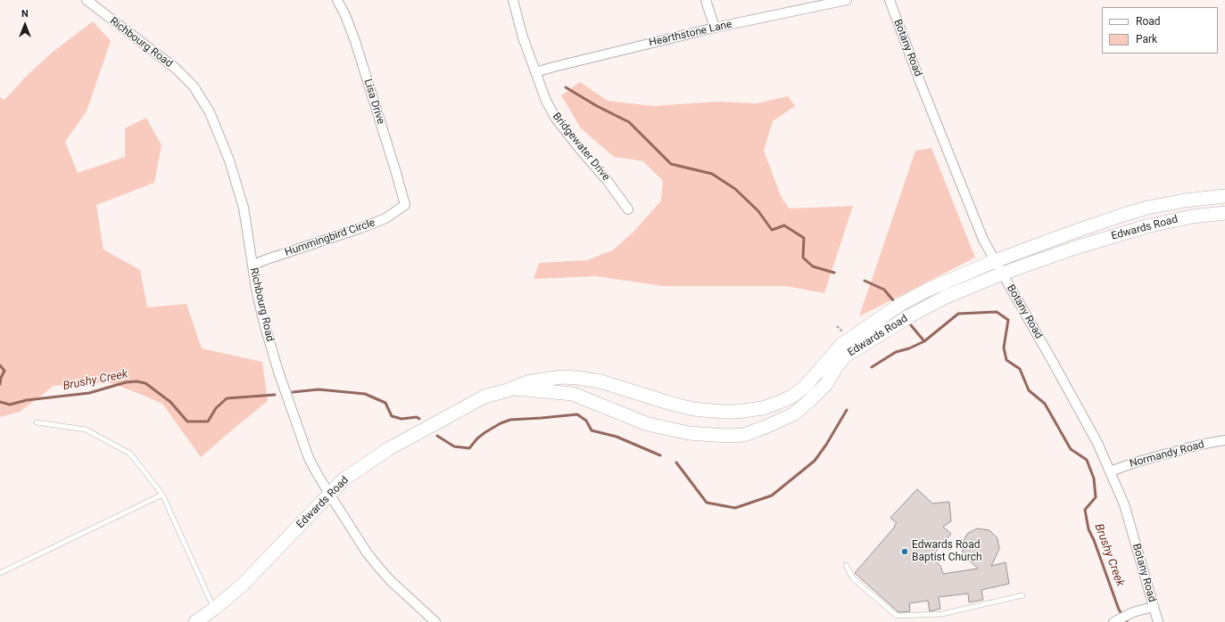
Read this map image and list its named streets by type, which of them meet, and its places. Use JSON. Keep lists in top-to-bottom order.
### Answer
{
  "streets": {
    "street": [
      "Hearthstone Lane",
      "Richbourg Road",
      "Botany Road",
      "Lisa Drive",
      "Bridgewater Drive",
      "Edwards Road",
      "Hummingbird Circle",
      "Normandy Road"
    ]
  },
  "crossings": [
    ["Hearthstone Lane", "Bridgewater Drive"],
    ["Richbourg Road", "Edwards Road"],
    ["Richbourg Road", "Hummingbird Circle"],
    ["Botany Road", "Edwards Road"],
    ["Botany Road", "Normandy Road"],
    ["Lisa Drive", "Hummingbird Circle"]
  ],
  "water": ["Brushy Creek"],
  "places": ["Edwards Road Baptist Church"],
  "legend": ["Road", "Park"],
  "north": "top"
}
